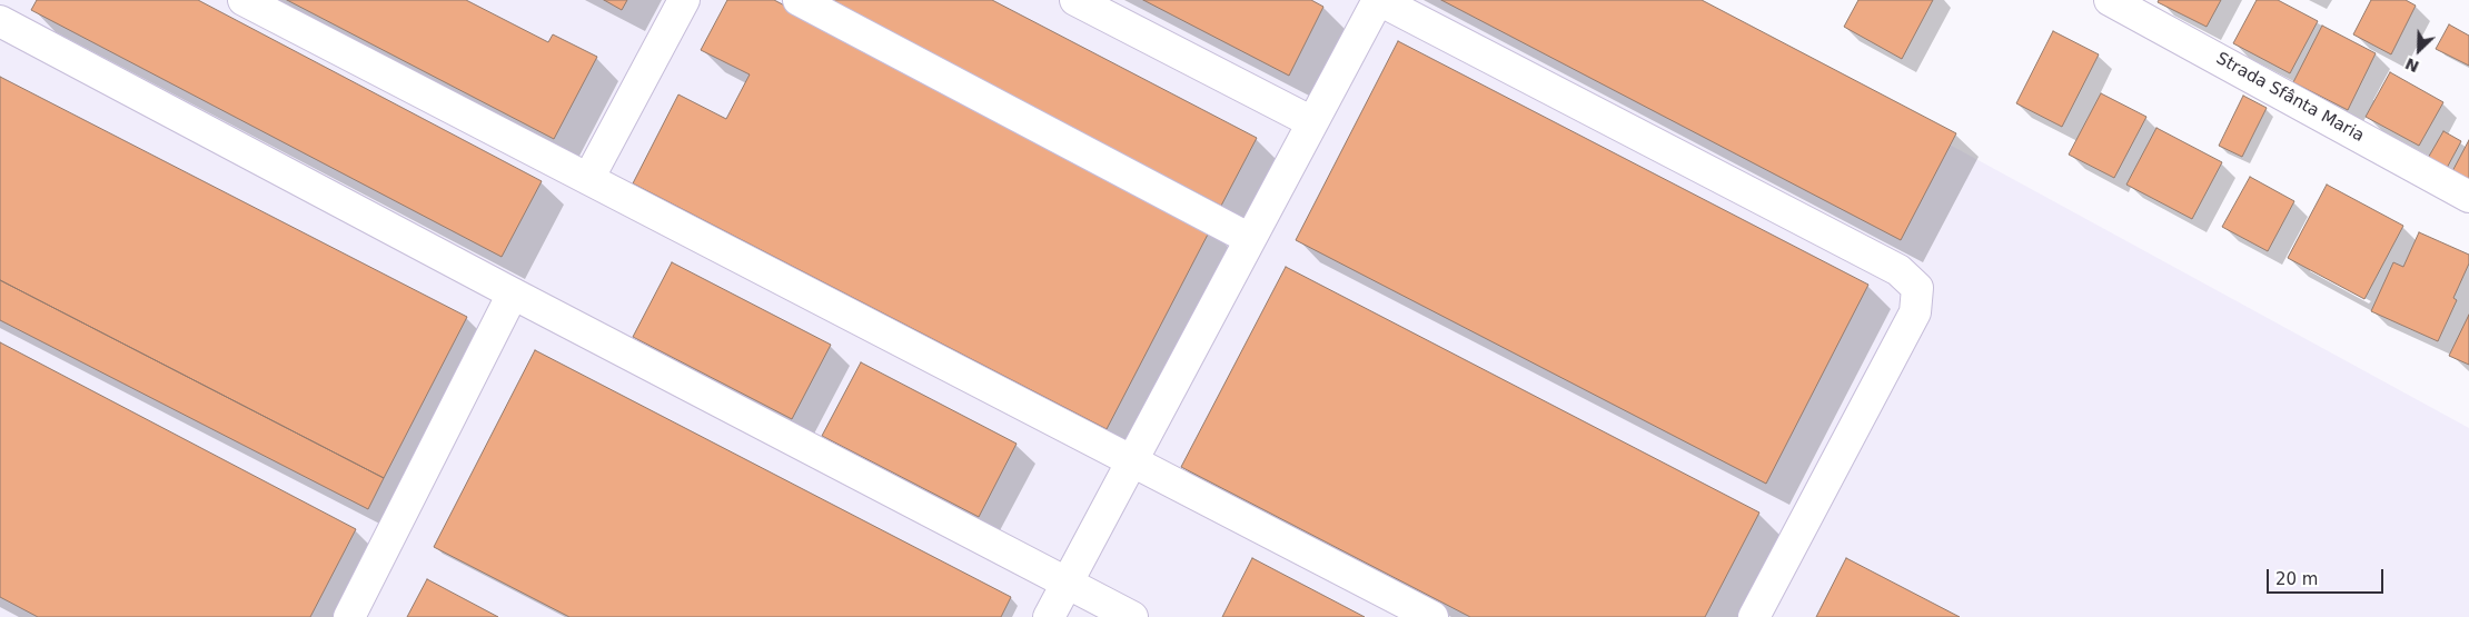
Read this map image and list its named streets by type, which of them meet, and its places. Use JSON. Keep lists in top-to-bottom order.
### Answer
{
  "streets": {
    "street": ["Strada Sfânta Maria"]
  },
  "scale_bar": "20 m",
  "north": "bottom left"
}
